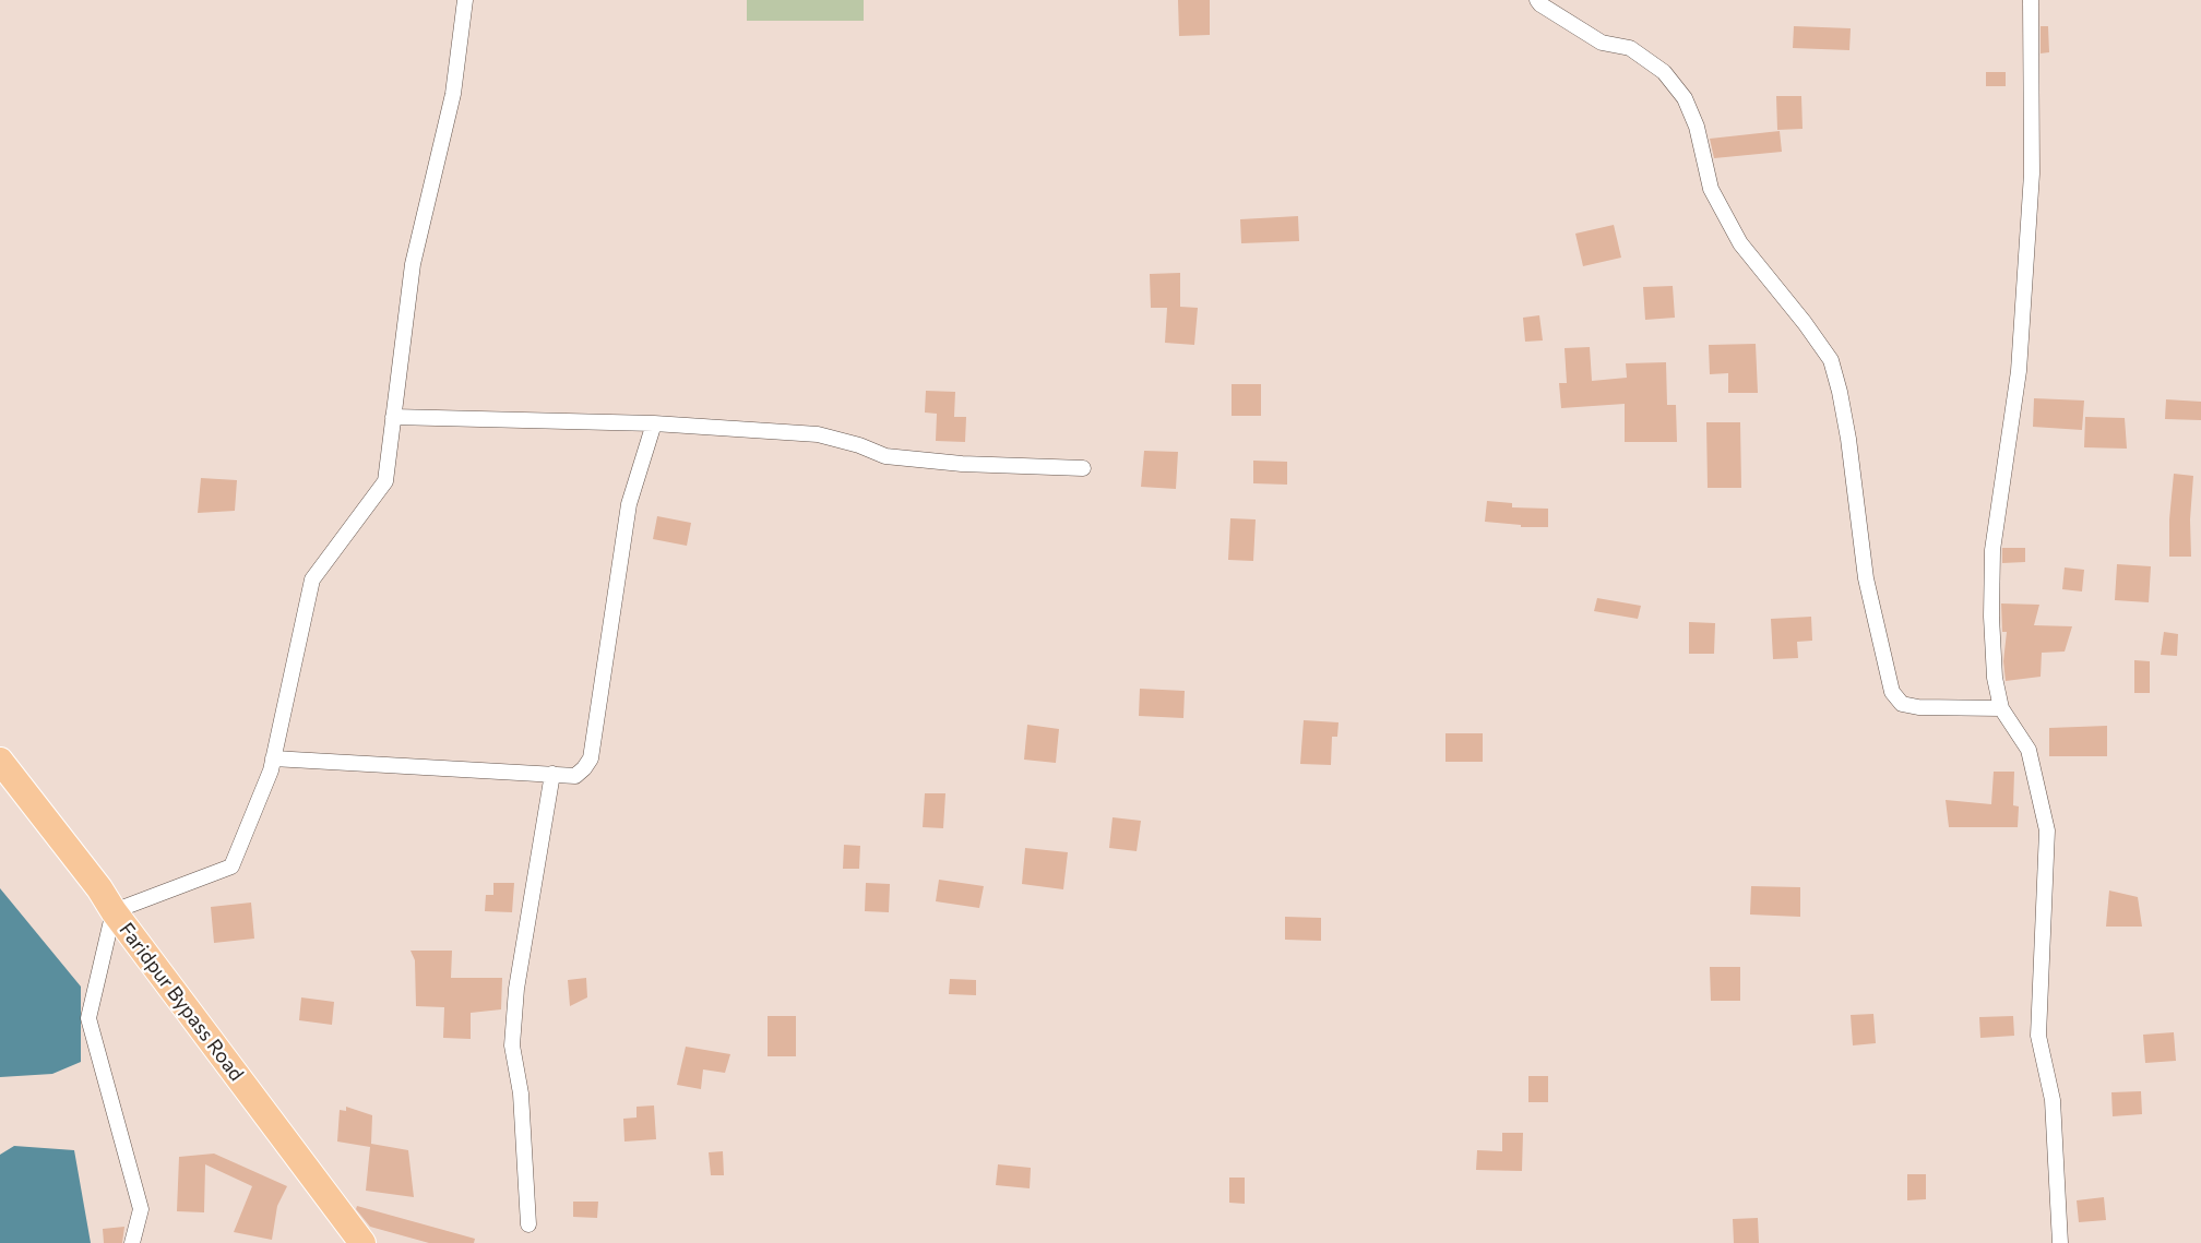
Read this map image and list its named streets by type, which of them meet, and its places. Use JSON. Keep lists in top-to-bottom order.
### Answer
{
  "streets": {
    "highway": ["Faridpur Bypass Road"]
  }
}
